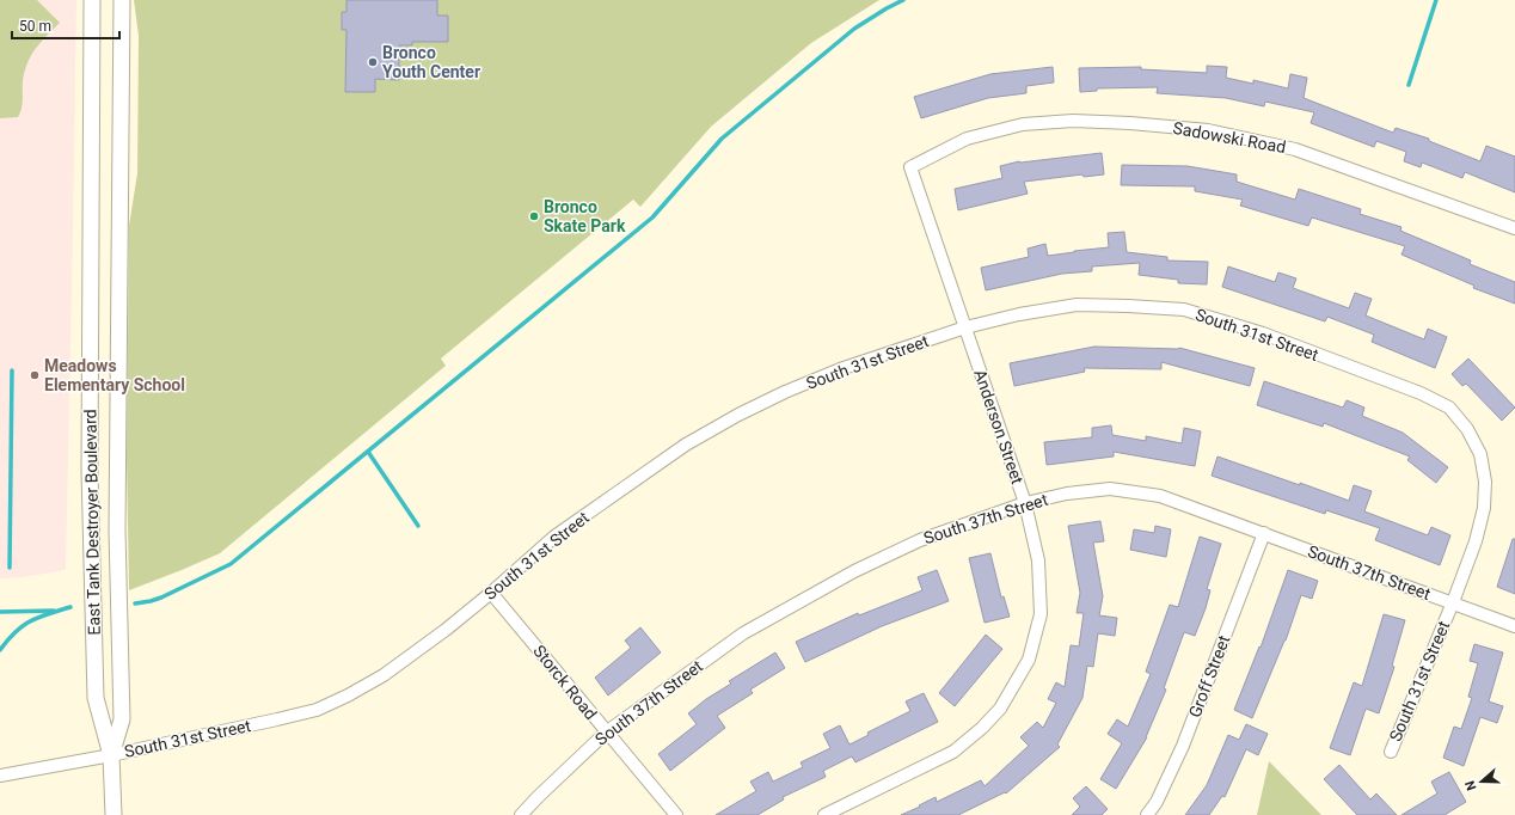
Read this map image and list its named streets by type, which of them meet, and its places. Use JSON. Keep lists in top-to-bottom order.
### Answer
{
  "streets": {
    "street": [
      "Sadowski Road",
      "South 31st Street",
      "Anderson Street",
      "South 37th Street",
      "East Tank Destroyer Boulevard",
      "Groff Street",
      "Storck Road"
    ]
  },
  "crossings": [
    ["Sadowski Road", "Anderson Street"],
    ["South 31st Street", "Anderson Street"],
    ["South 31st Street", "South 37th Street"],
    ["South 31st Street", "East Tank Destroyer Boulevard"],
    ["South 31st Street", "Storck Road"],
    ["Anderson Street", "South 37th Street"],
    ["South 37th Street", "Groff Street"],
    ["South 37th Street", "Storck Road"]
  ],
  "places": ["Bronco Youth Center", "Bronco Skate Park", "Meadows Elementary School"],
  "scale_bar": "50 m",
  "north": "left"
}
